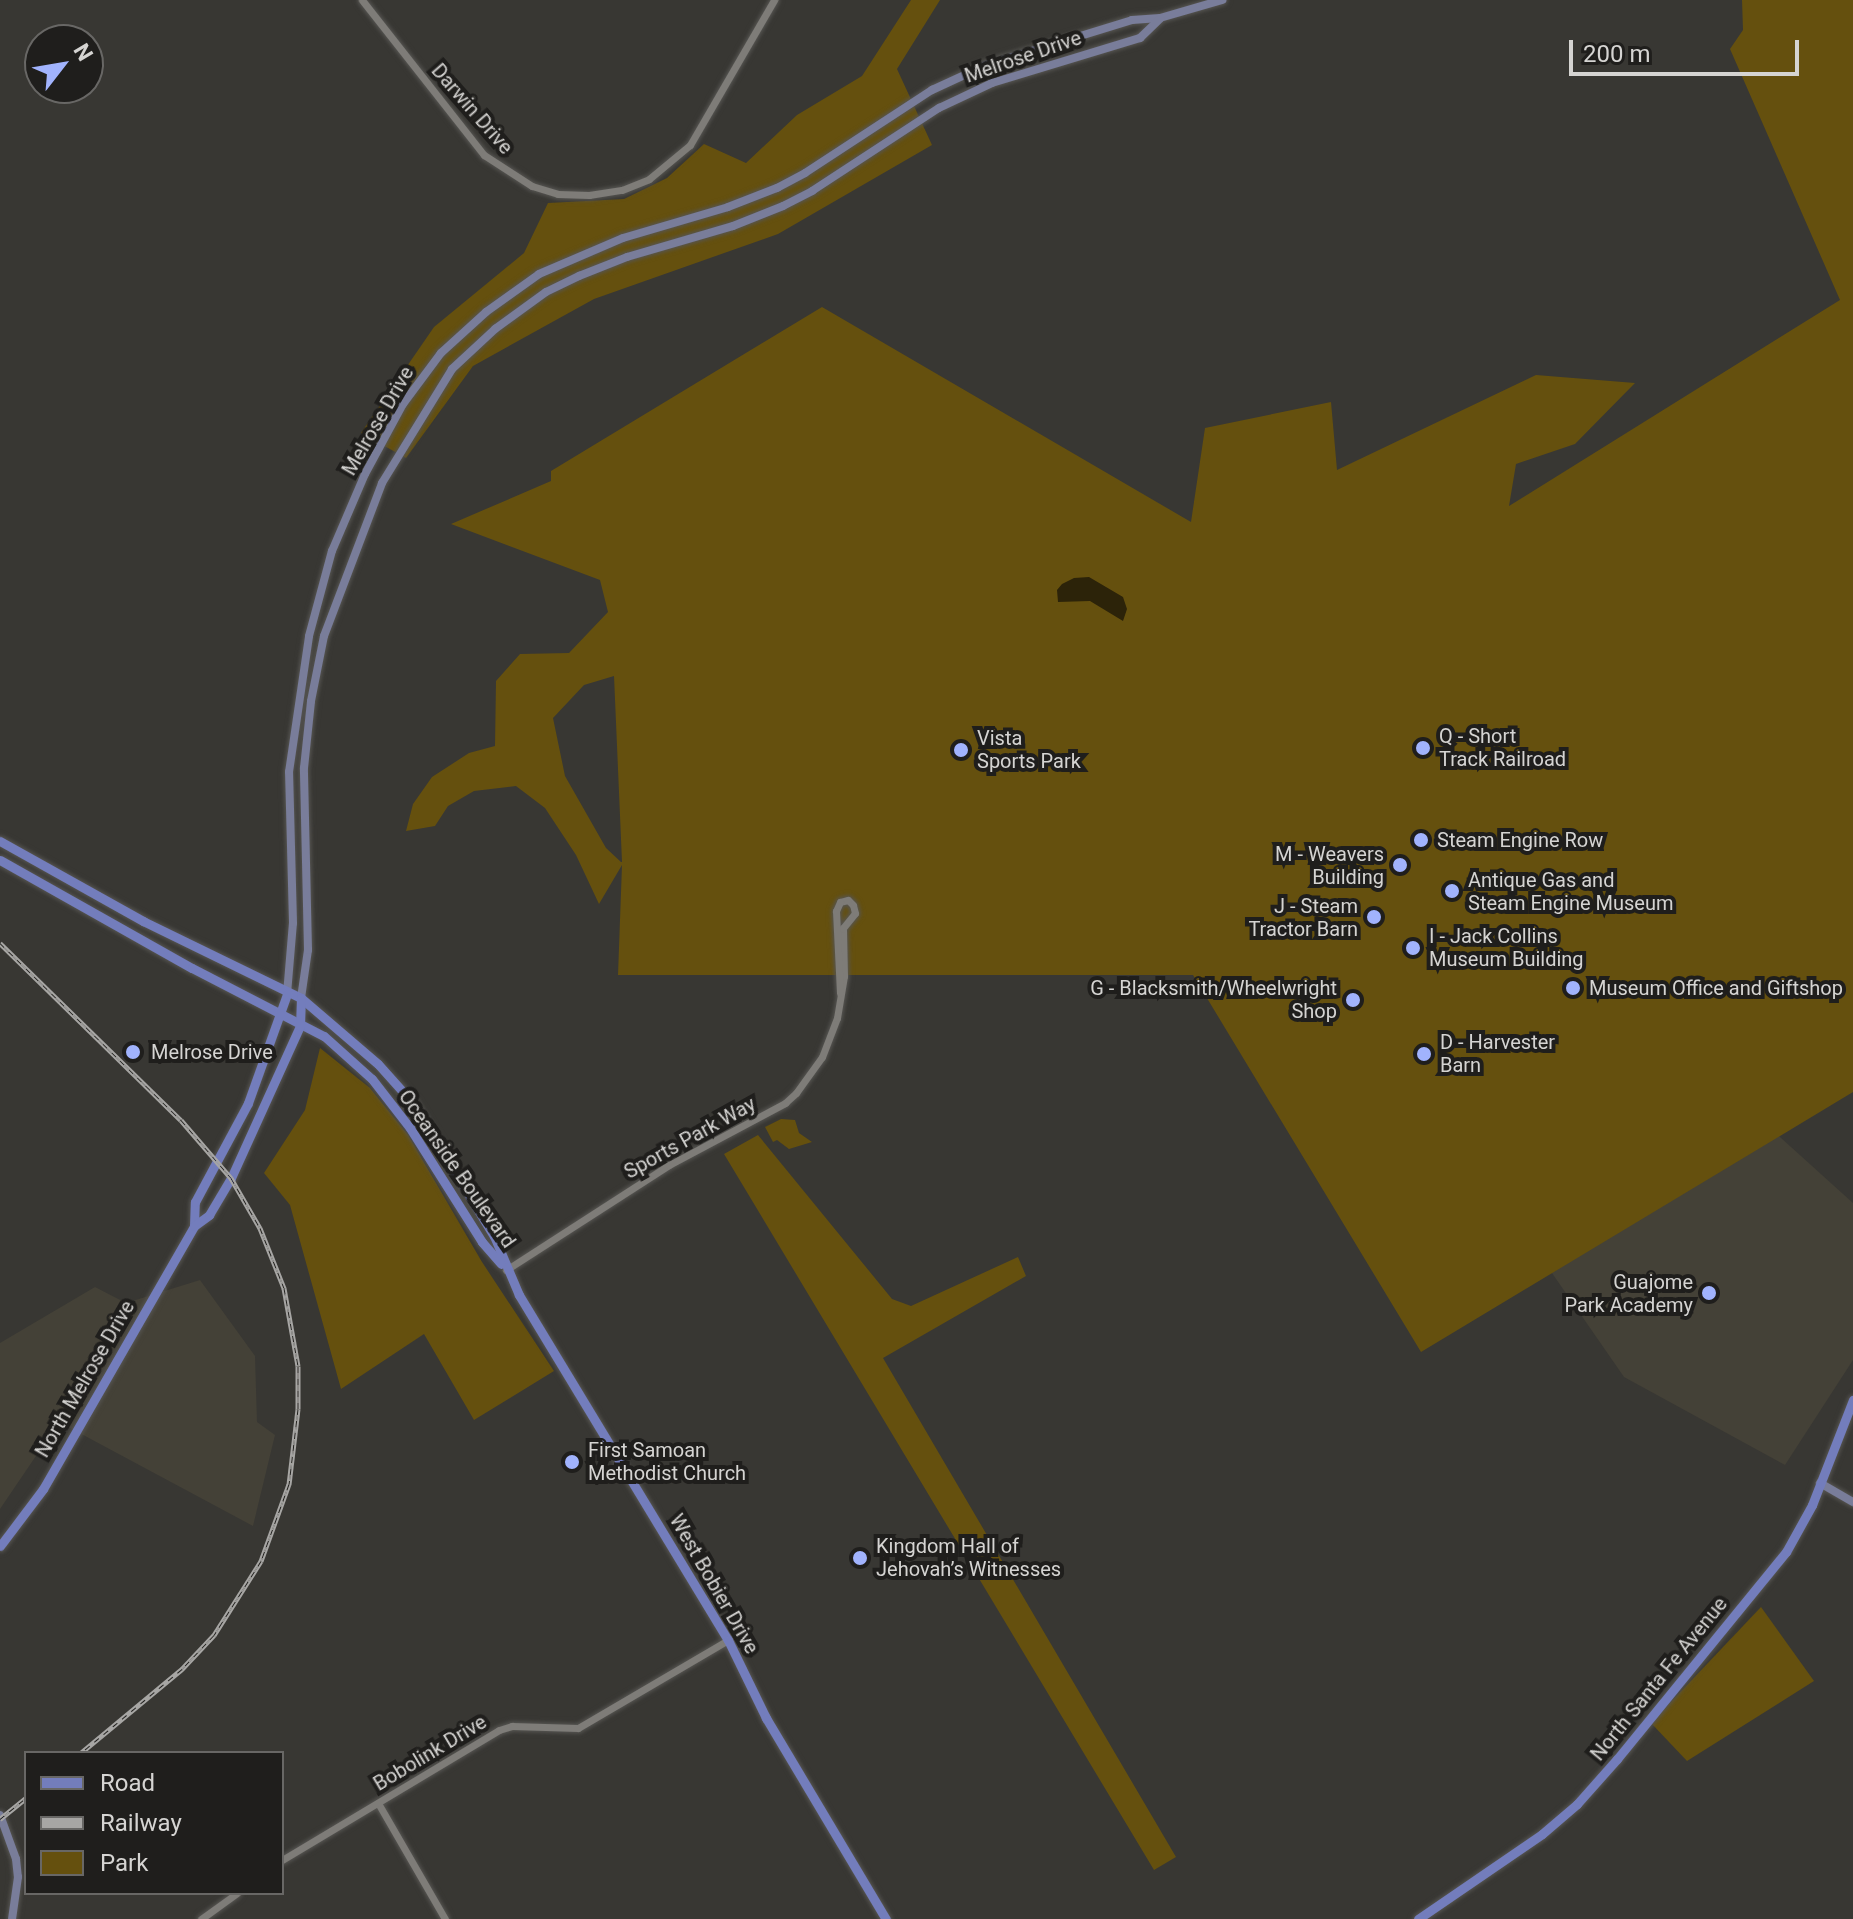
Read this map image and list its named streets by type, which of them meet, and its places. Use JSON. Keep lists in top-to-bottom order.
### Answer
{
  "streets": {
    "main road": [
      "Melrose Drive",
      "Oceanside Boulevard",
      "North Melrose Drive",
      "West Bobier Drive",
      "North Santa Fe Avenue"
    ],
    "street": ["Darwin Drive", "Sports Park Way", "Bobolink Drive"]
  },
  "crossings": [
    ["Melrose Drive", "Oceanside Boulevard"],
    ["Melrose Drive", "North Melrose Drive"],
    ["Sports Park Way", "Oceanside Boulevard"],
    ["Sports Park Way", "West Bobier Drive"],
    ["Oceanside Boulevard", "North Melrose Drive"],
    ["Oceanside Boulevard", "West Bobier Drive"],
    ["West Bobier Drive", "Bobolink Drive"]
  ],
  "places": [
    "Q - Short Track Railroad",
    "Vista Sports Park",
    "Steam Engine Row",
    "M - Weavers Building",
    "Antique Gas and Steam Engine Museum",
    "J - Steam Tractor Barn",
    "I - Jack Collins Museum Building",
    "Museum Office and Giftshop",
    "G - Blacksmith/Wheelwright Shop",
    "Melrose Drive",
    "D - Harvester Barn",
    "Guajome Park Academy",
    "First Samoan Methodist Church",
    "Kingdom Hall of Jehovah’s Witnesses"
  ],
  "legend": ["Road", "Railway", "Park"],
  "scale_bar": "200 m",
  "north": "top right"
}
